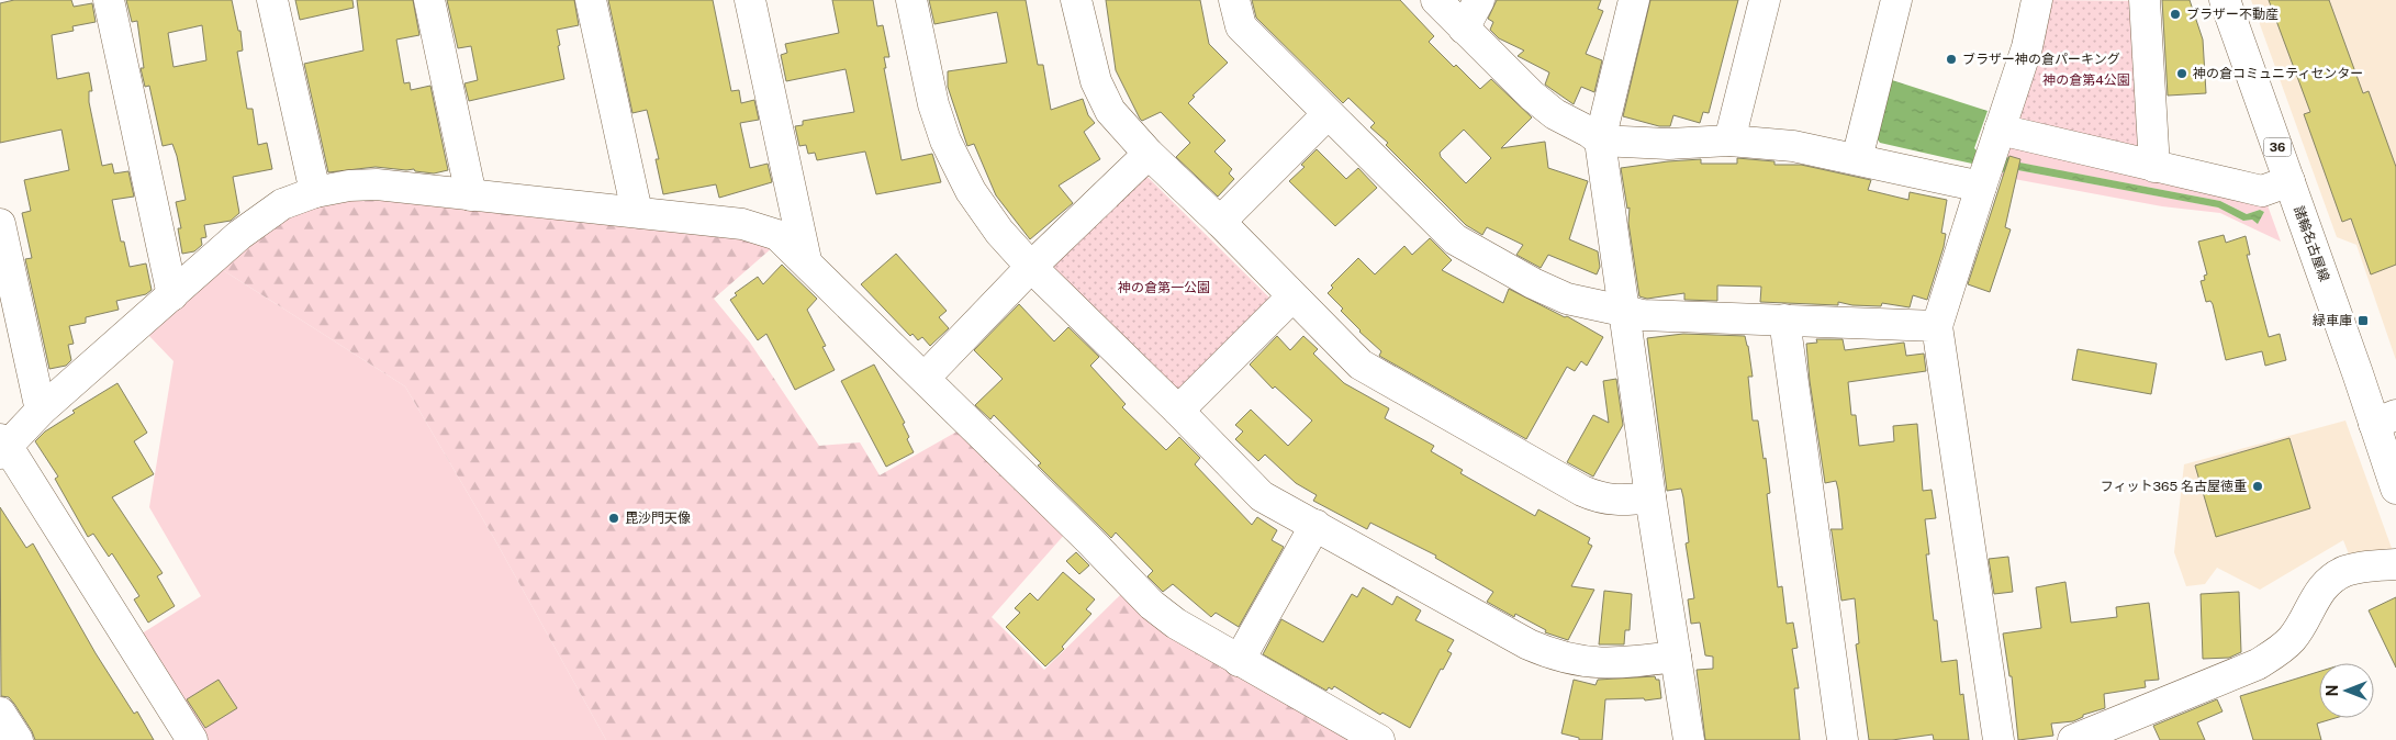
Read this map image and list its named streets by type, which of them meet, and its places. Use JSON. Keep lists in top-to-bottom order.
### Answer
{
  "streets": {
    "street": ["36", "諸輪名古屋線"]
  },
  "parks": ["神の倉第4公園", "神の倉第一公園"],
  "places": {
    "other": [
      "ブラザー不動産",
      "ブラザー神の倉パーキング",
      "神の倉コミュニティセンター",
      "フィット365 名古屋徳重",
      "毘沙門天像"
    ],
    "transit": ["緑車庫"]
  },
  "north": "left"
}
